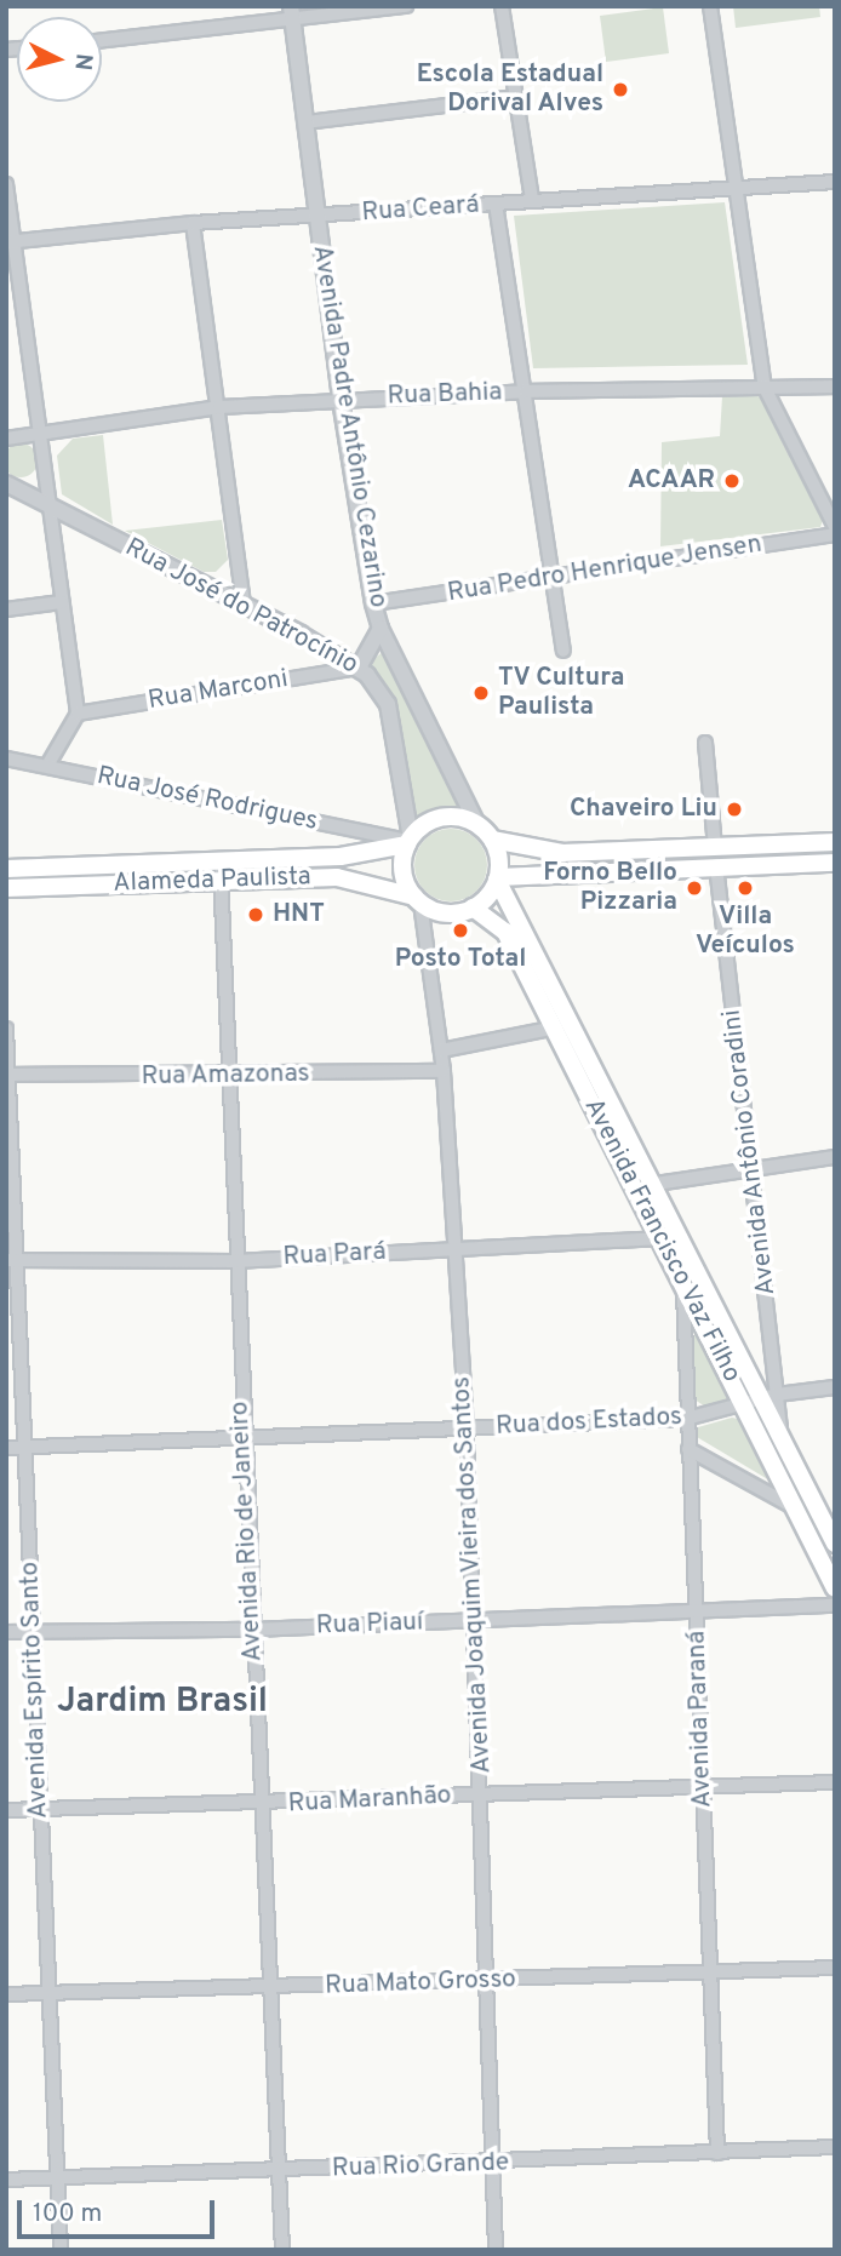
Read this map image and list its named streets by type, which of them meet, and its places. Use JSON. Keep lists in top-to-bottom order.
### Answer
{
  "streets": {
    "main road": ["Alameda Paulista", "Avenida Francisco Vaz Filho"],
    "street": [
      "Rua Ceará",
      "Rua Bahia",
      "Avenida Padre Antônio Cezarino",
      "Rua Pedro Henrique Jensen",
      "Rua José do Patrocínio",
      "Rua Marconi",
      "Rua José Rodrigues",
      "Rua Amazonas",
      "Avenida Antônio Coradini",
      "Rua Pará",
      "Rua dos Estados",
      "Avenida Rio de Janeiro",
      "Avenida Joaquim Vieira dos Santos",
      "Rua Piauí",
      "Avenida Espírito Santo",
      "Avenida Paraná",
      "Rua Maranhão",
      "Rua Mato Grosso",
      "Rua Rio Grande"
    ]
  },
  "crossings": [
    ["Rua Ceará", "Avenida Padre Antônio Cezarino"],
    ["Rua Bahia", "Avenida Padre Antônio Cezarino"],
    ["Avenida Padre Antônio Cezarino", "Rua Pedro Henrique Jensen"],
    ["Avenida Padre Antônio Cezarino", "Rua José do Patrocínio"],
    ["Avenida Padre Antônio Cezarino", "Rua José Rodrigues"],
    ["Avenida Padre Antônio Cezarino", "Alameda Paulista"],
    ["Avenida Padre Antônio Cezarino", "Avenida Francisco Vaz Filho"],
    ["Avenida Padre Antônio Cezarino", "Avenida Joaquim Vieira dos Santos"],
    ["Rua José do Patrocínio", "Rua Marconi"],
    ["Rua José do Patrocínio", "Rua José Rodrigues"],
    ["Rua José do Patrocínio", "Alameda Paulista"],
    ["Rua José do Patrocínio", "Avenida Francisco Vaz Filho"],
    ["Rua José do Patrocínio", "Avenida Joaquim Vieira dos Santos"],
    ["Rua José Rodrigues", "Alameda Paulista"],
    ["Rua José Rodrigues", "Avenida Francisco Vaz Filho"],
    ["Rua José Rodrigues", "Avenida Joaquim Vieira dos Santos"],
    ["Alameda Paulista", "Avenida Francisco Vaz Filho"],
    ["Alameda Paulista", "Avenida Rio de Janeiro"],
    ["Alameda Paulista", "Avenida Joaquim Vieira dos Santos"],
    ["Rua Amazonas", "Avenida Rio de Janeiro"],
    ["Rua Amazonas", "Avenida Joaquim Vieira dos Santos"],
    ["Rua Amazonas", "Avenida Espírito Santo"],
    ["Avenida Antônio Coradini", "Avenida Francisco Vaz Filho"],
    ["Avenida Antônio Coradini", "Rua dos Estados"],
    ["Avenida Francisco Vaz Filho", "Rua Pará"],
    ["Avenida Francisco Vaz Filho", "Rua dos Estados"],
    ["Avenida Francisco Vaz Filho", "Avenida Joaquim Vieira dos Santos"],
    ["Avenida Francisco Vaz Filho", "Avenida Paraná"],
    ["Rua Pará", "Avenida Rio de Janeiro"],
    ["Rua Pará", "Avenida Joaquim Vieira dos Santos"],
    ["Rua Pará", "Avenida Espírito Santo"],
    ["Rua dos Estados", "Avenida Rio de Janeiro"],
    ["Rua dos Estados", "Avenida Joaquim Vieira dos Santos"],
    ["Rua dos Estados", "Avenida Espírito Santo"],
    ["Rua dos Estados", "Avenida Paraná"],
    ["Avenida Rio de Janeiro", "Rua Piauí"],
    ["Avenida Rio de Janeiro", "Rua Maranhão"],
    ["Avenida Rio de Janeiro", "Rua Mato Grosso"],
    ["Avenida Rio de Janeiro", "Rua Rio Grande"],
    ["Avenida Joaquim Vieira dos Santos", "Rua Piauí"],
    ["Avenida Joaquim Vieira dos Santos", "Rua Maranhão"],
    ["Avenida Joaquim Vieira dos Santos", "Rua Mato Grosso"],
    ["Avenida Joaquim Vieira dos Santos", "Rua Rio Grande"],
    ["Rua Piauí", "Avenida Espírito Santo"],
    ["Rua Piauí", "Avenida Paraná"],
    ["Avenida Espírito Santo", "Rua Maranhão"],
    ["Avenida Espírito Santo", "Rua Mato Grosso"],
    ["Avenida Espírito Santo", "Rua Rio Grande"],
    ["Avenida Paraná", "Rua Maranhão"],
    ["Avenida Paraná", "Rua Mato Grosso"],
    ["Avenida Paraná", "Rua Rio Grande"]
  ],
  "districts": ["Jardim Brasil"],
  "places": [
    "Escola Estadual Dorival Alves",
    "ACAAR",
    "TV Cultura Paulista",
    "Chaveiro Liu",
    "Forno Bello Pizzaria",
    "Villa Veículos",
    "HNT",
    "Posto Total"
  ],
  "scale_bar": "100 m",
  "north": "right"
}
